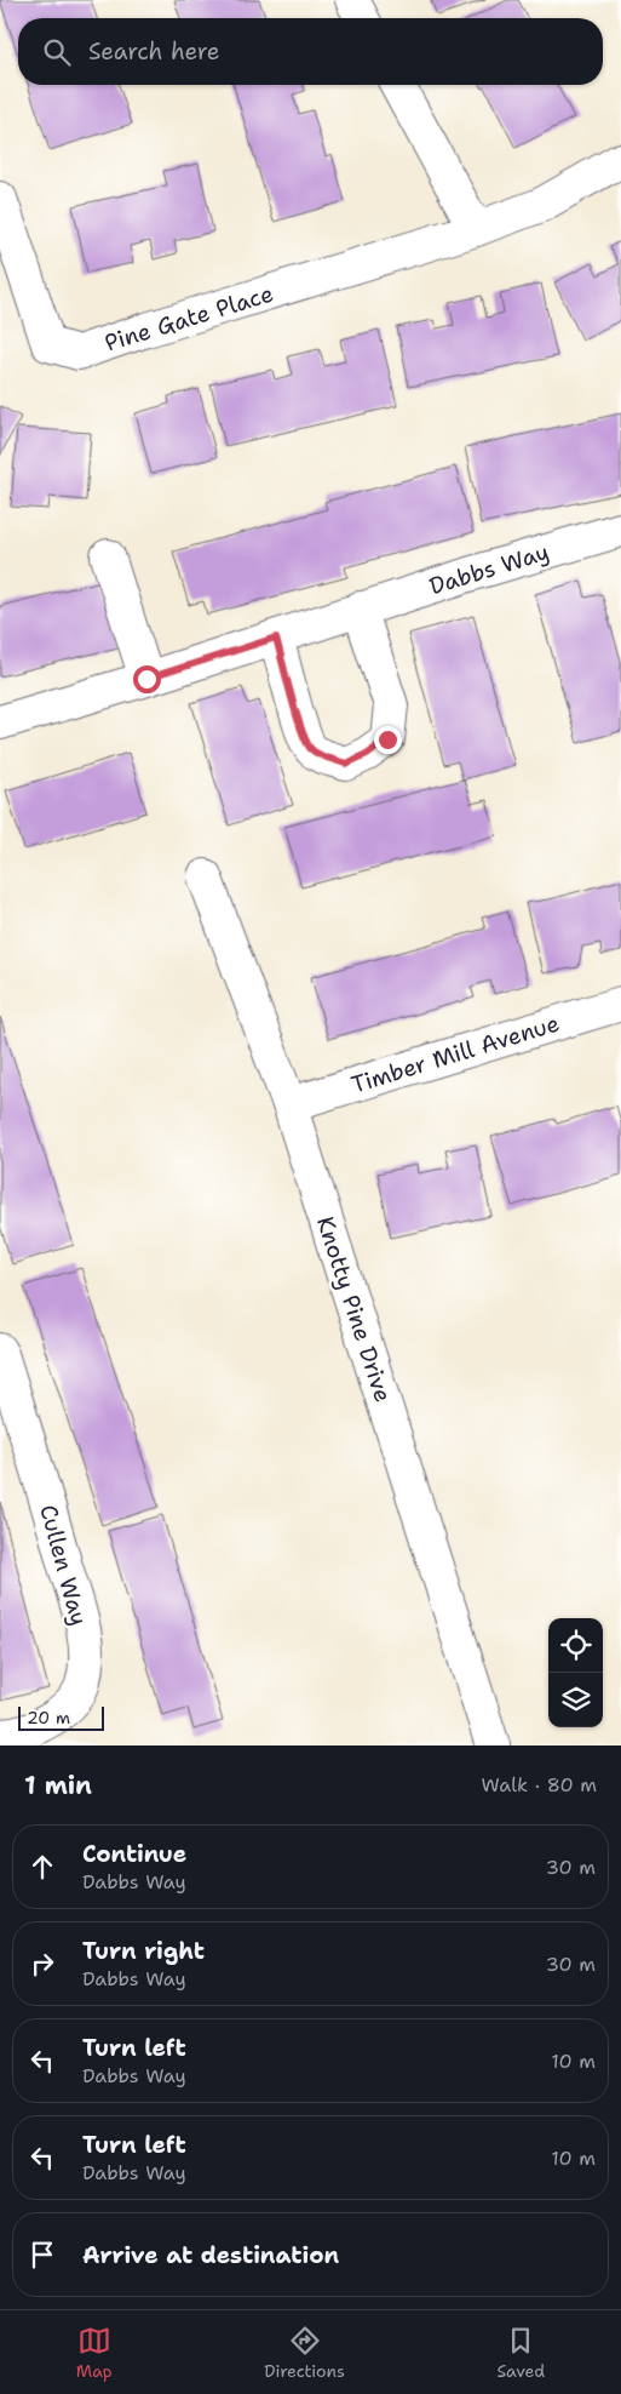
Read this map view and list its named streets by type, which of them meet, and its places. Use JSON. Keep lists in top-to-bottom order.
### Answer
{
  "streets": {
    "street": [
      "Pine Gate Place",
      "Dabbs Way",
      "Timber Mill Avenue",
      "Knotty Pine Drive",
      "Cullen Way"
    ]
  },
  "crossings": [
    ["Timber Mill Avenue", "Knotty Pine Drive"]
  ],
  "scale_bar": "20 m",
  "page": {
    "search": "Search here",
    "scale": "20 m",
    "heading": ["1 min", "Walk · 80 m"],
    "list": [
      ["Continue", "Dabbs Way", "30 m"],
      ["Turn right", "Dabbs Way", "30 m"],
      ["Turn left", "Dabbs Way", "10 m"],
      ["Turn left", "Dabbs Way", "10 m"],
      "Arrive at destination"
    ],
    "nav": ["Map", "Directions", "Saved"]
  }
}
